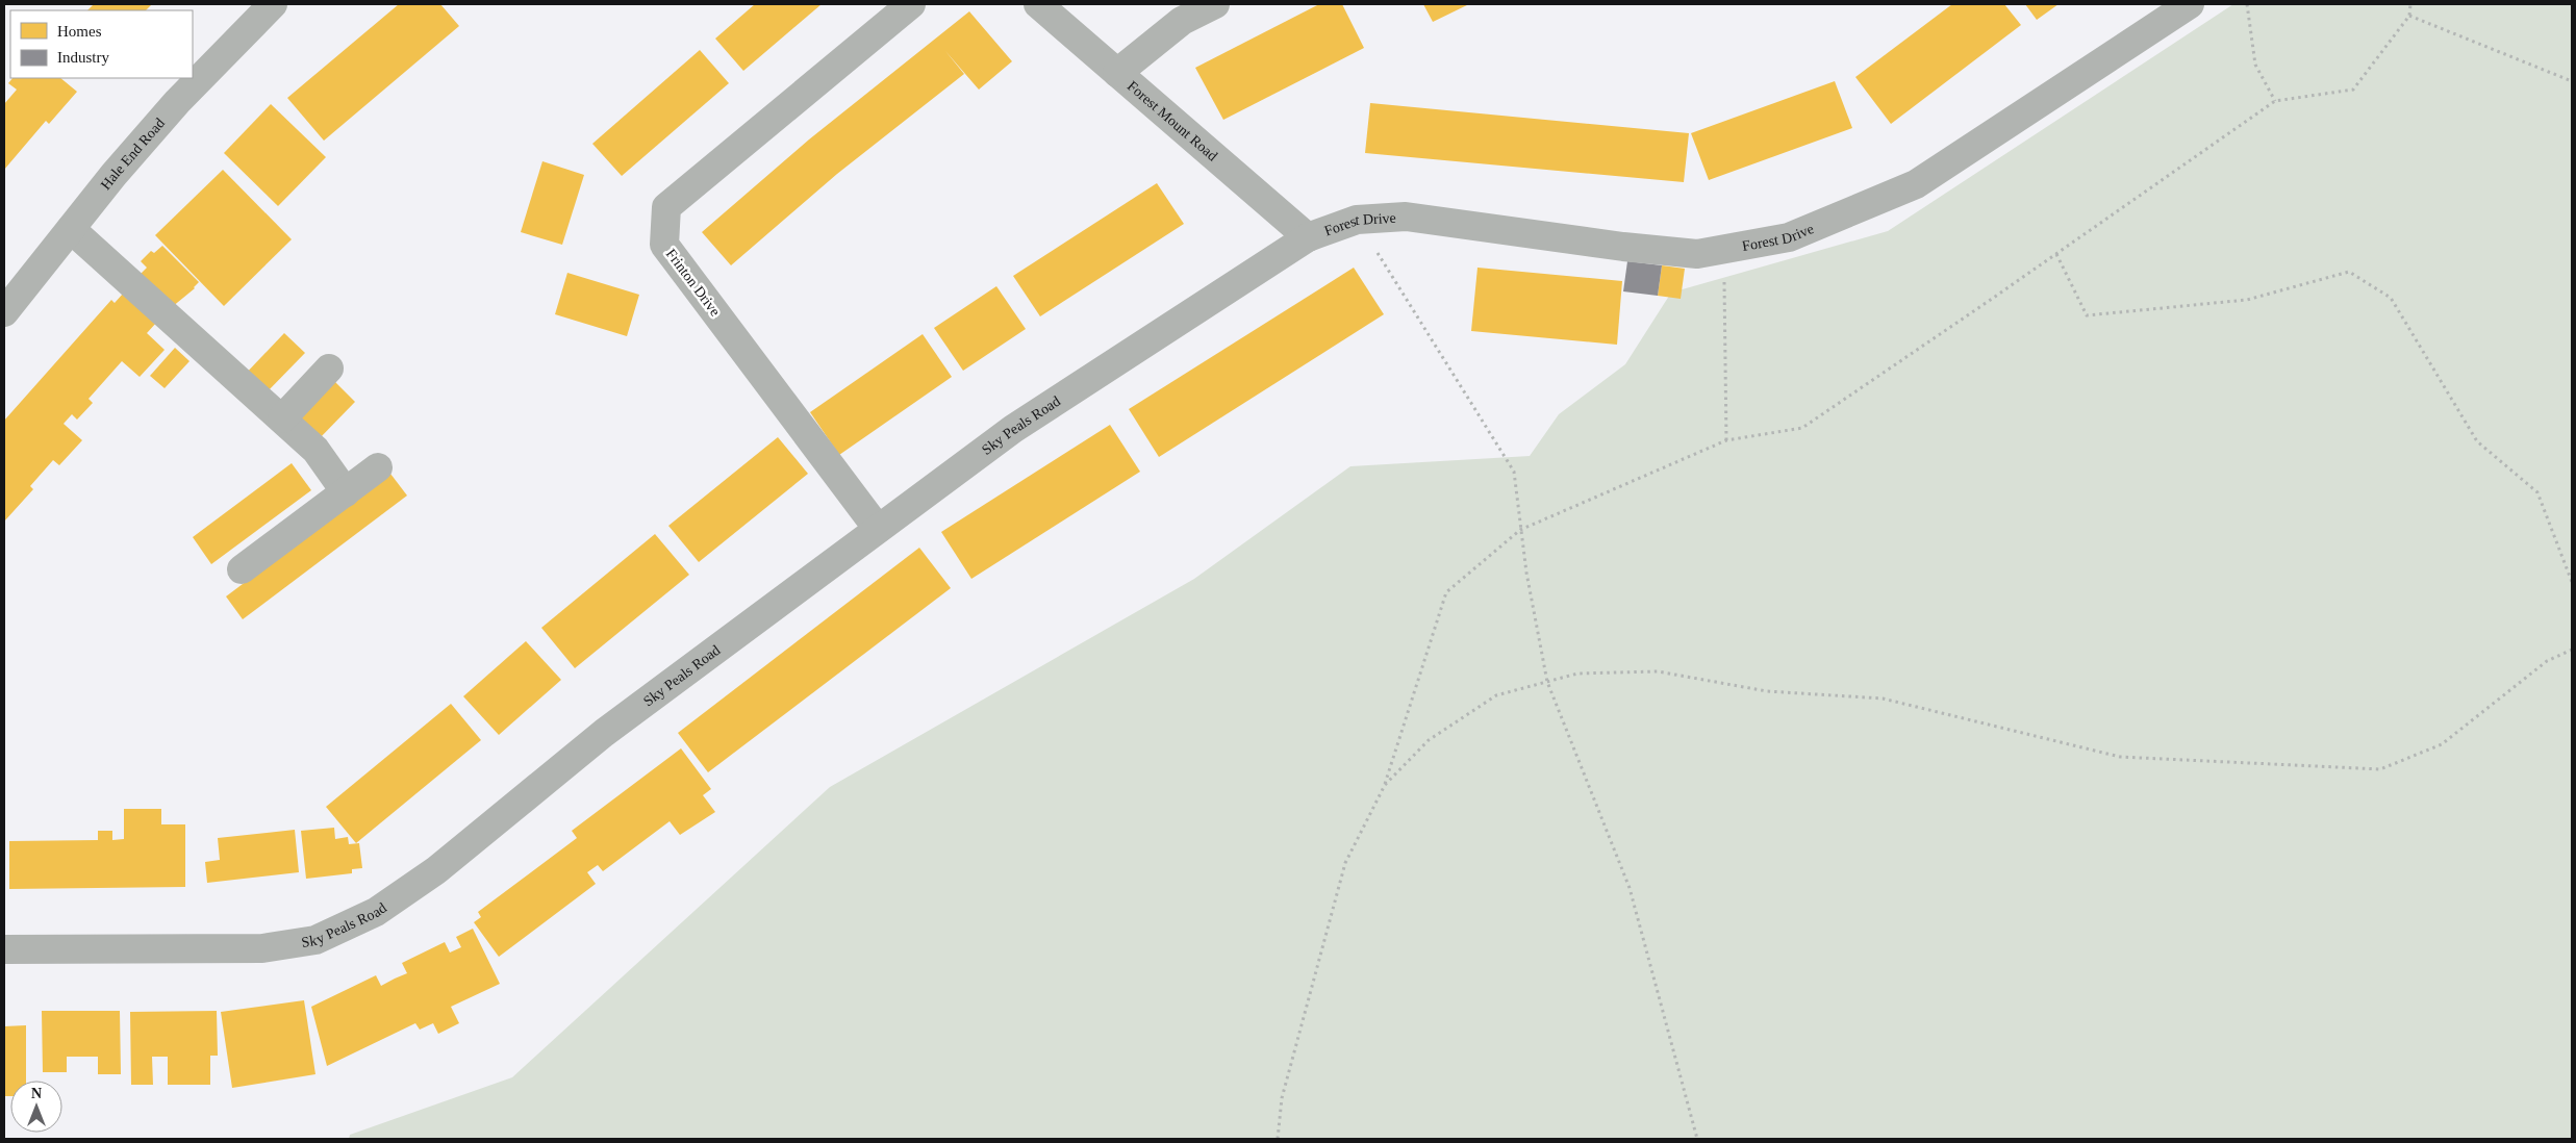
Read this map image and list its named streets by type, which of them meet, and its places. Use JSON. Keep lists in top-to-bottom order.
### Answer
{
  "streets": {
    "street": [
      "Forest Mount Road",
      "Hale End Road",
      "Forest Drive",
      "Frinton Drive",
      "Sky Peals Road"
    ]
  },
  "crossings": [
    ["Forest Mount Road", "Forest Drive"],
    ["Forest Mount Road", "Sky Peals Road"],
    ["Forest Drive", "Sky Peals Road"],
    ["Frinton Drive", "Sky Peals Road"]
  ],
  "legend": ["Homes", "Industry"],
  "north": "top"
}
